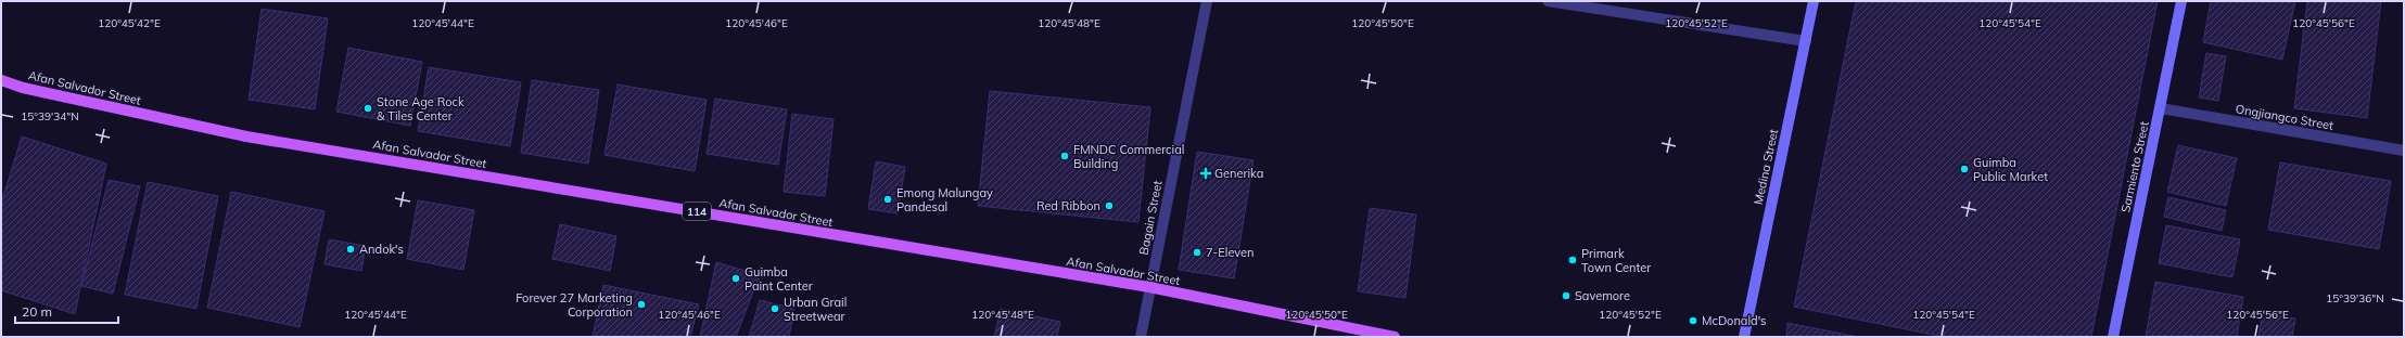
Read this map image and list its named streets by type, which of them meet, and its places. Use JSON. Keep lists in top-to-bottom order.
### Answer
{
  "streets": {
    "main road": ["Afan Salvador Street", "114"],
    "street": [
      "Ongjiangco Street",
      "Medina Street",
      "Sarmiento Street",
      "Bagain Street"
    ]
  },
  "crossings": [
    ["Afan Salvador Street", "Bagain Street"],
    ["Ongjiangco Street", "Sarmiento Street"]
  ],
  "places": {
    "other": [
      "Stone Age Rock & Tiles Center",
      "FMNDC Commercial Building",
      "Guimba Public Market",
      "Emong Malungay Pandesal",
      "Red Ribbon",
      "Andok's",
      "7-Eleven",
      "Primark Town Center",
      "Guimba Paint Center",
      "Savemore",
      "Forever 27 Marketing Corporation",
      "Urban Grail Streetwear",
      "McDonald's"
    ],
    "health": ["Generika"]
  },
  "scale_bar": "20 m",
  "coordinates": [
    "120°45'42\"E",
    "120°45'44\"E",
    "120°45'46\"E",
    "120°45'48\"E",
    "120°45'50\"E",
    "120°45'52\"E",
    "120°45'54\"E",
    "120°45'56\"E",
    "15°39'34\"N",
    "15°39'36\"N"
  ]
}
